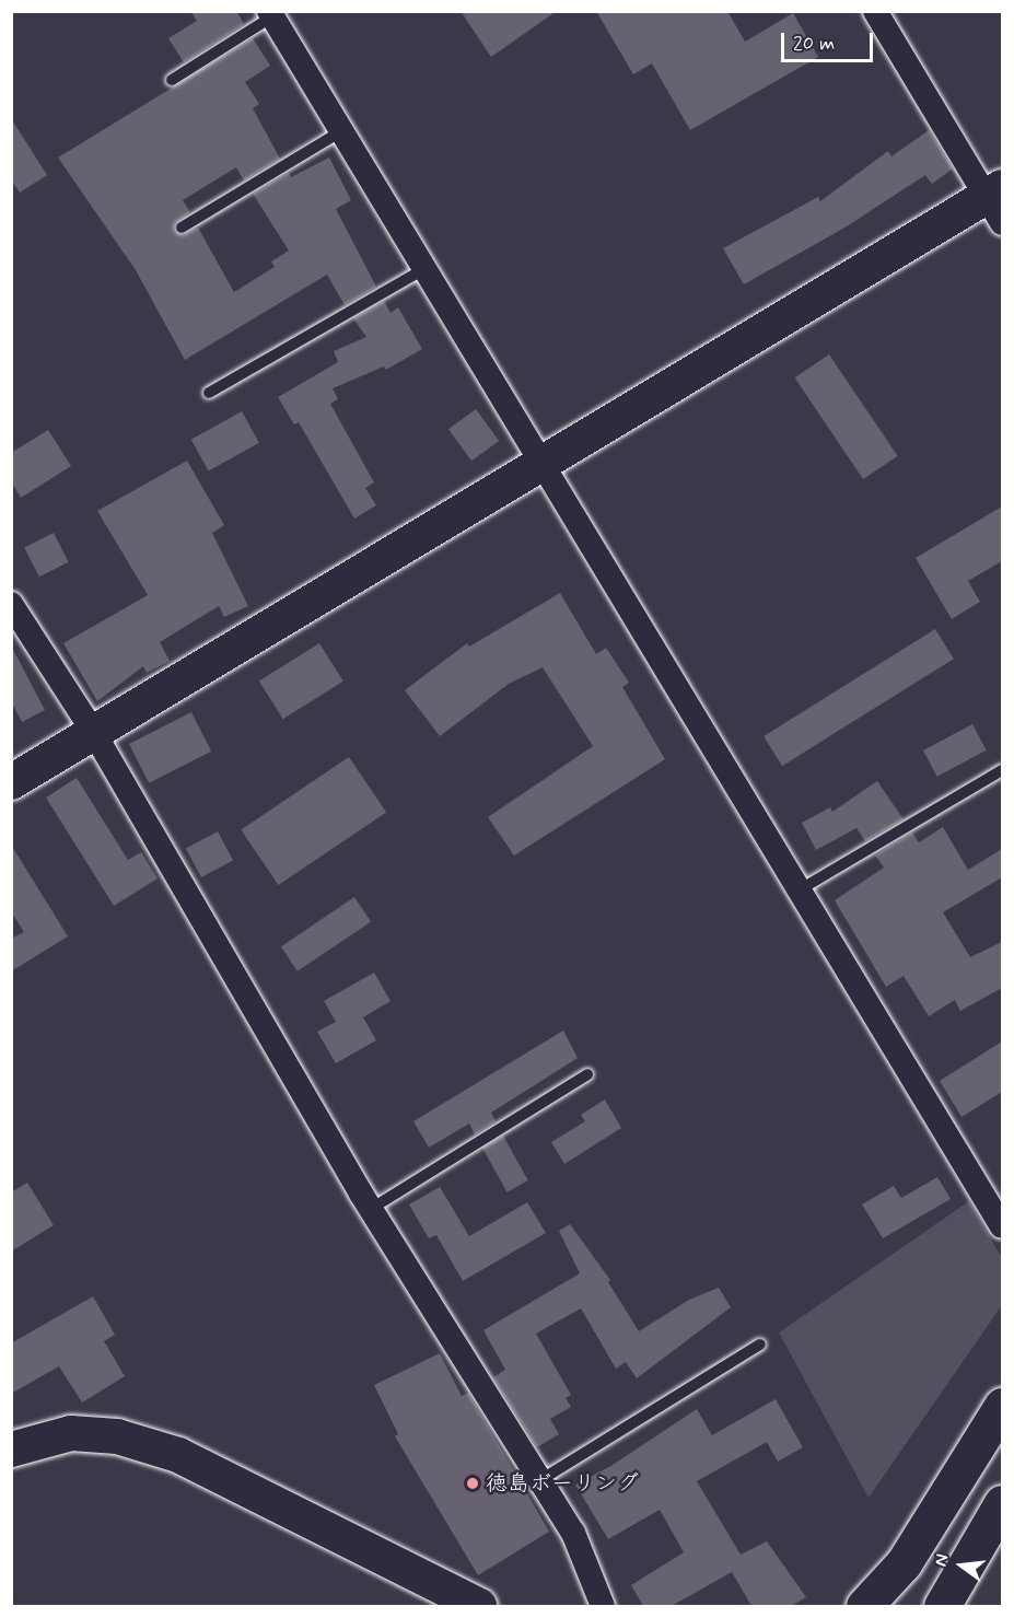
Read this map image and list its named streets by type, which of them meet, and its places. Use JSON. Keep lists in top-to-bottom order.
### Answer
{
  "places": ["徳島ボーリング"],
  "scale_bar": "20 m",
  "north": "left"
}
